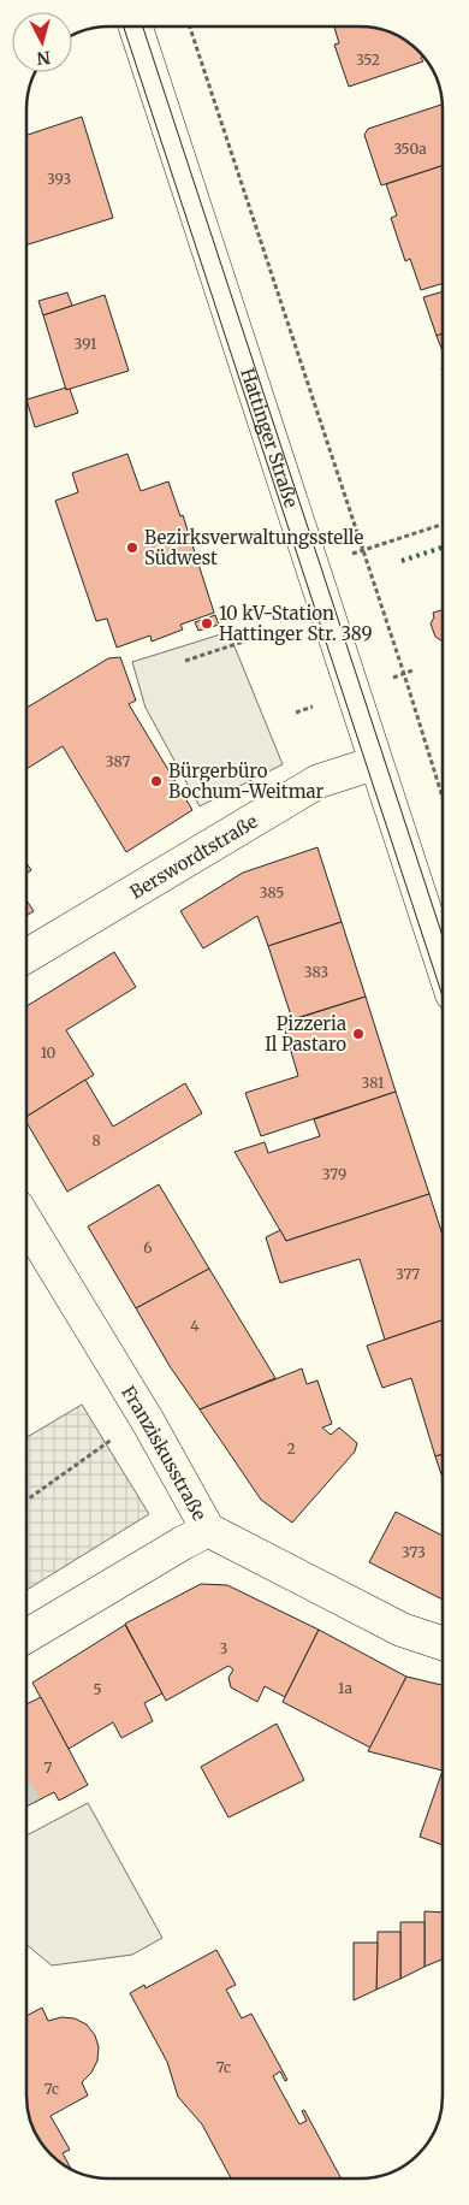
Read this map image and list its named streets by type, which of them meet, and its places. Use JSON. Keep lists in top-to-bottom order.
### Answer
{
  "streets": {
    "street": ["Hattinger Straße", "Berswordtstraße", "Franziskusstraße"]
  },
  "crossings": [
    ["Hattinger Straße", "Berswordtstraße"]
  ],
  "places": [
    "Bezirksverwaltungsstelle Südwest",
    "10 kV-Station Hattinger Str. 389",
    "Bürgerbüro Bochum-Weitmar",
    "Pizzeria Il Pastaro"
  ],
  "house_numbers": [
    "352",
    "350a",
    "393",
    "391",
    "387",
    "385",
    "383",
    "10",
    "381",
    "8",
    "379",
    "6",
    "377",
    "4",
    "2",
    "373",
    "3",
    "1a",
    "5",
    "7",
    "7c",
    "7c"
  ],
  "north": "bottom"
}
